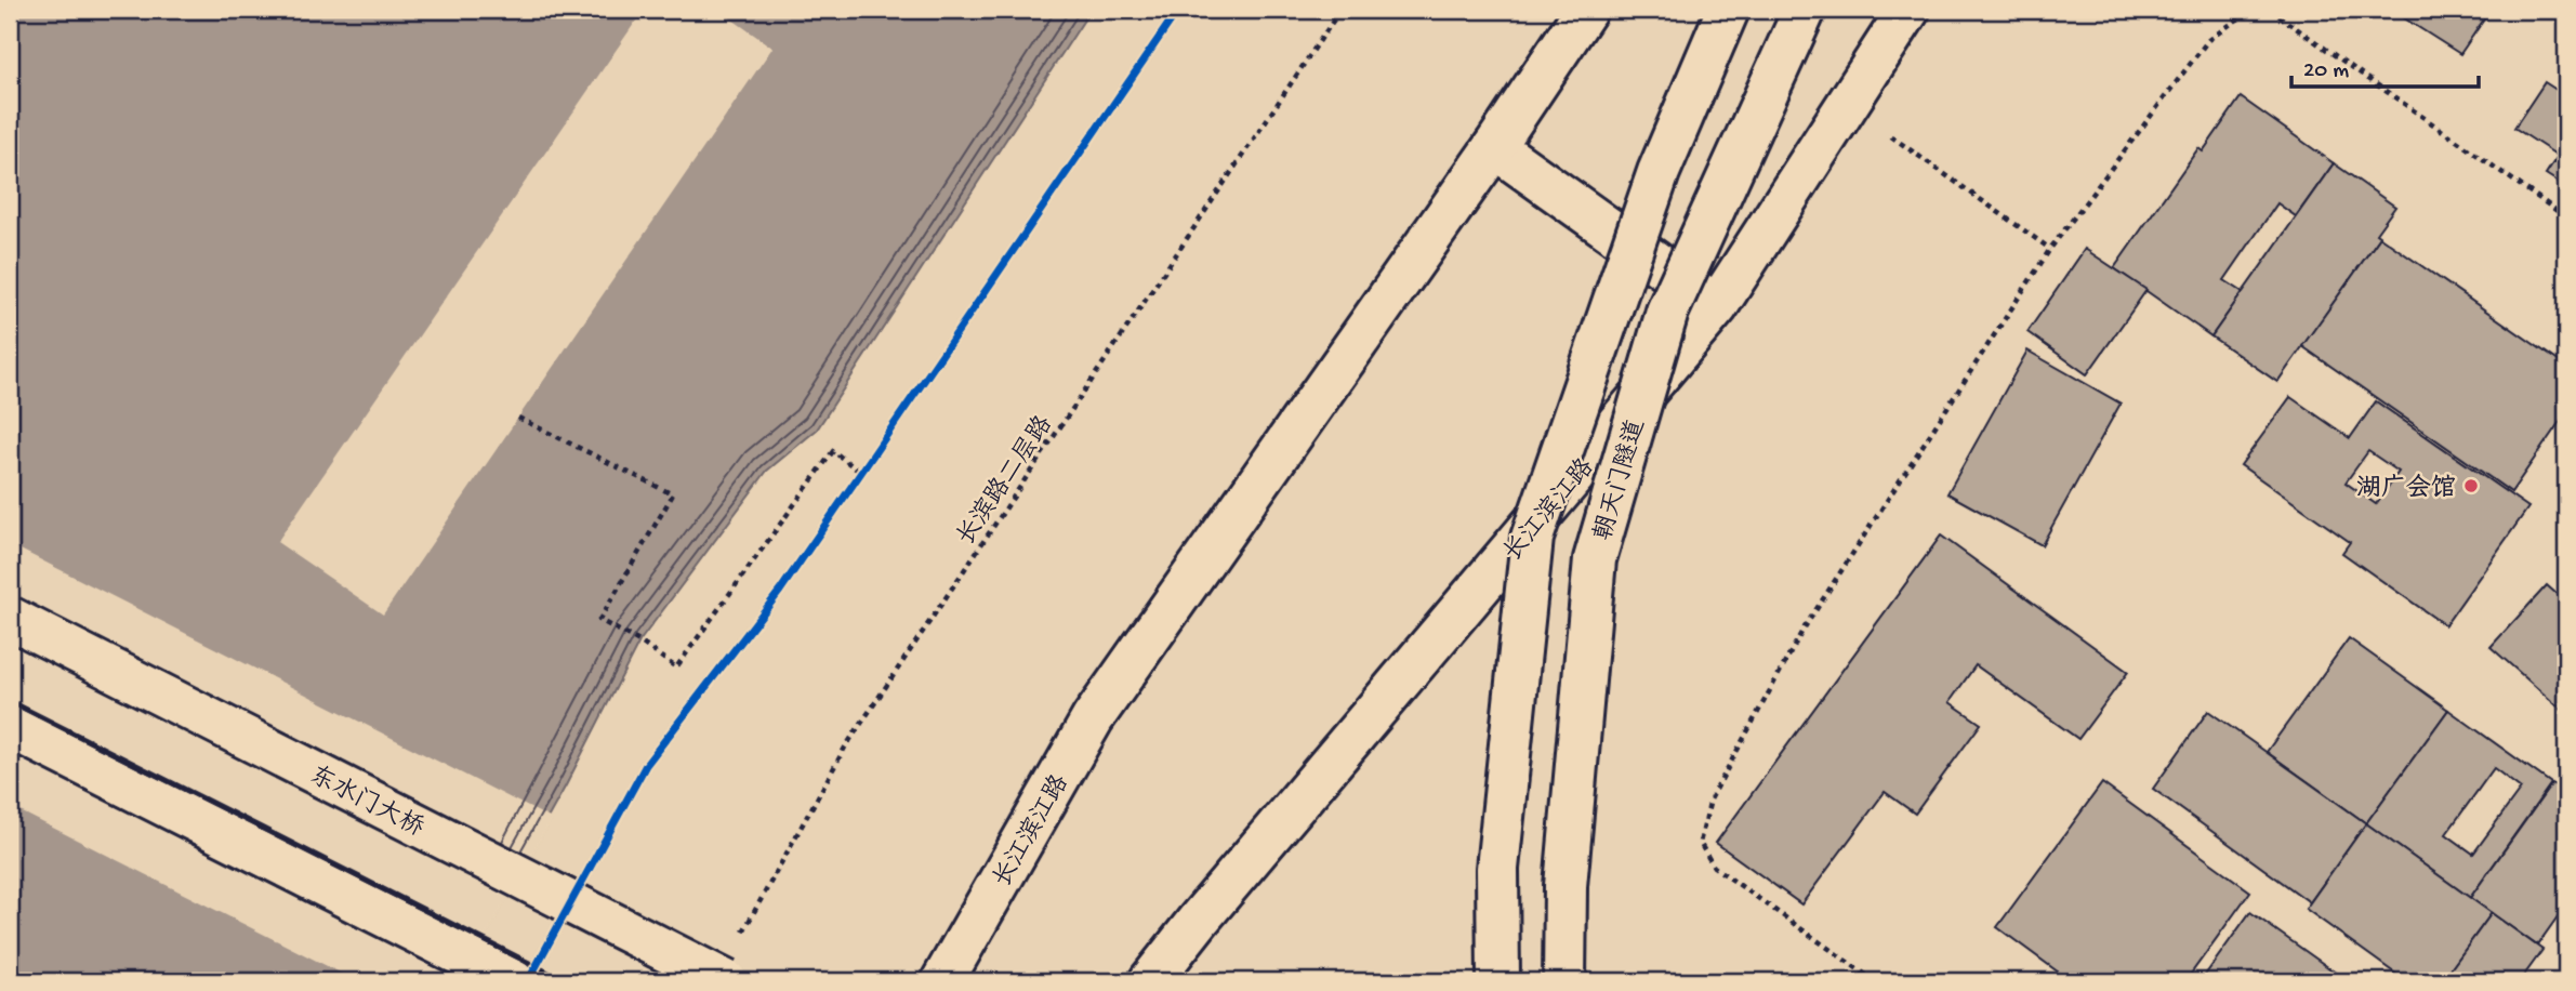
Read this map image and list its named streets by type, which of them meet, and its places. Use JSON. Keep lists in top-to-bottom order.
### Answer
{
  "streets": {
    "main road": ["朝天门隧道", "长江滨江路", "东水门大桥"],
    "path": ["长滨路二层路"]
  },
  "crossings": [
    ["长滨路二层路", "东水门大桥"]
  ],
  "places": ["湖广会馆"],
  "scale_bar": "20 m"
}
